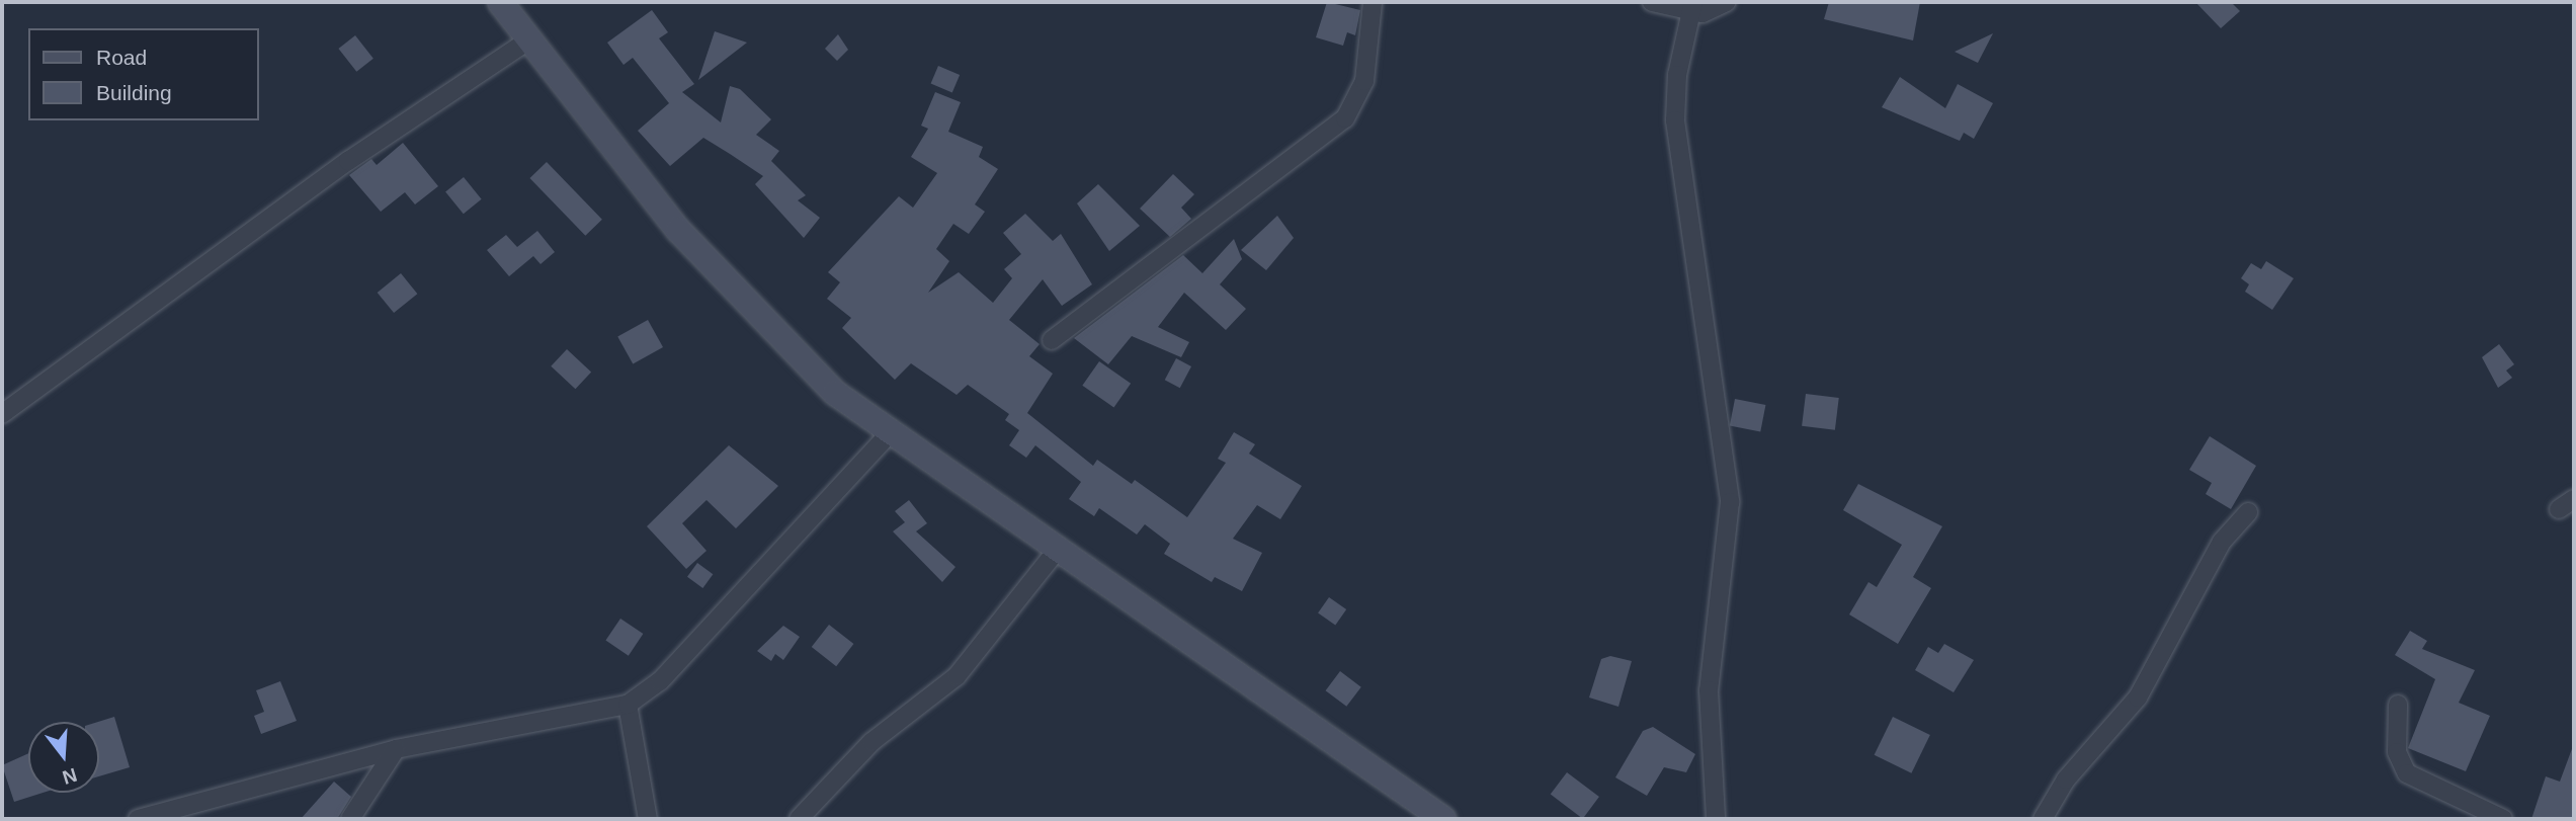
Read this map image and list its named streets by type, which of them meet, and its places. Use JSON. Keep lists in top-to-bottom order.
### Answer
{
  "legend": ["Road", "Building"],
  "north": "bottom"
}
